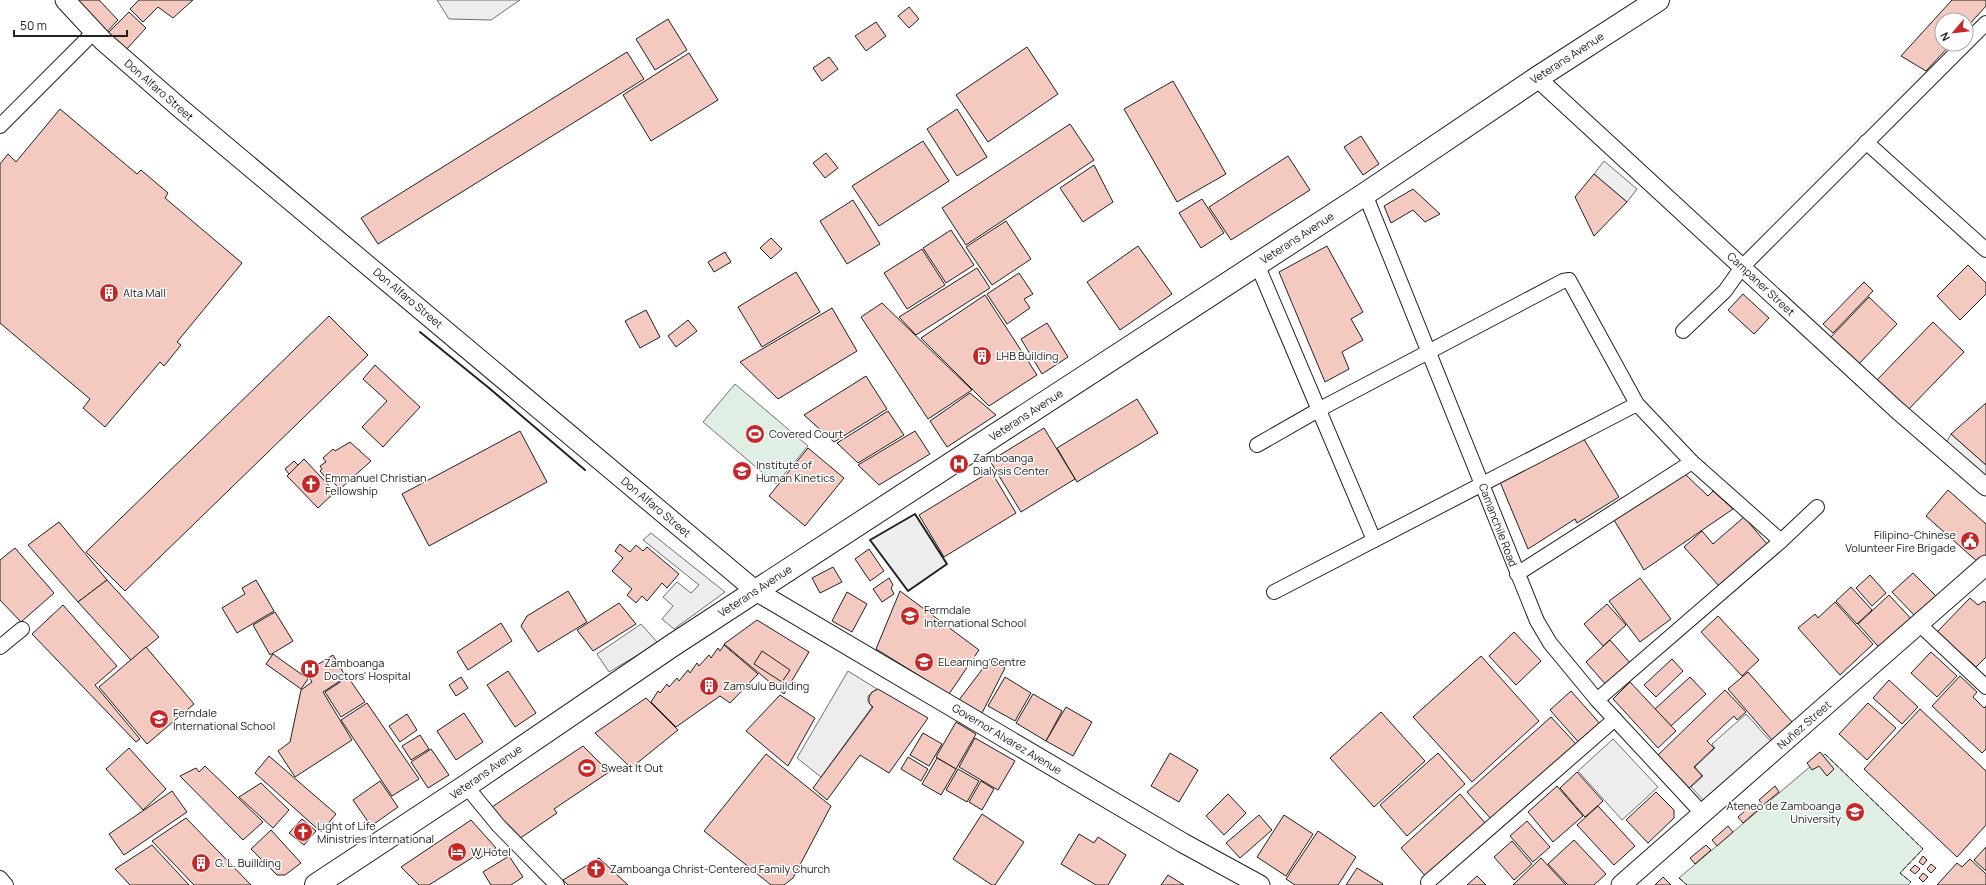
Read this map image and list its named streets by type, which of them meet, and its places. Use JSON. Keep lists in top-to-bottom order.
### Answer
{
  "streets": {
    "main road": [
      "Veterans Avenue",
      "Don Alfaro Street",
      "Nuñez Street",
      "Governor Alvarez Avenue"
    ],
    "street": ["Campaner Street", "Camanchile Road"]
  },
  "crossings": [
    ["Veterans Avenue", "Don Alfaro Street"],
    ["Veterans Avenue", "Campaner Street"],
    ["Veterans Avenue", "Camanchile Road"],
    ["Veterans Avenue", "Governor Alvarez Avenue"],
    ["Don Alfaro Street", "Governor Alvarez Avenue"],
    ["Camanchile Road", "Nuñez Street"]
  ],
  "places": {
    "building": [
      "Alta Mall",
      "LHB Building",
      "Zamsulu Building",
      "G. L. Buillding"
    ],
    "sports": ["Covered Court", "Sweat It Out"],
    "hospital": ["Zamboanga Dialysis Center", "Zamboanga Doctors' Hospital"],
    "school or university": [
      "Institute of Human Kinetics",
      "Fermdale International School",
      "ELearning Centre",
      "Ferndale International School",
      "Ateneo de Zamboanga University"
    ],
    "church": ["Emmanuel Christian Fellowship", "Light of Life Ministries International", "Zamboanga Christ-Centered Family Church"],
    "public building": ["Filipino-Chinese Volunteer Fire Brigade"],
    "hotel": ["W Hotel"]
  },
  "scale_bar": "50 m",
  "north": "bottom left"
}
